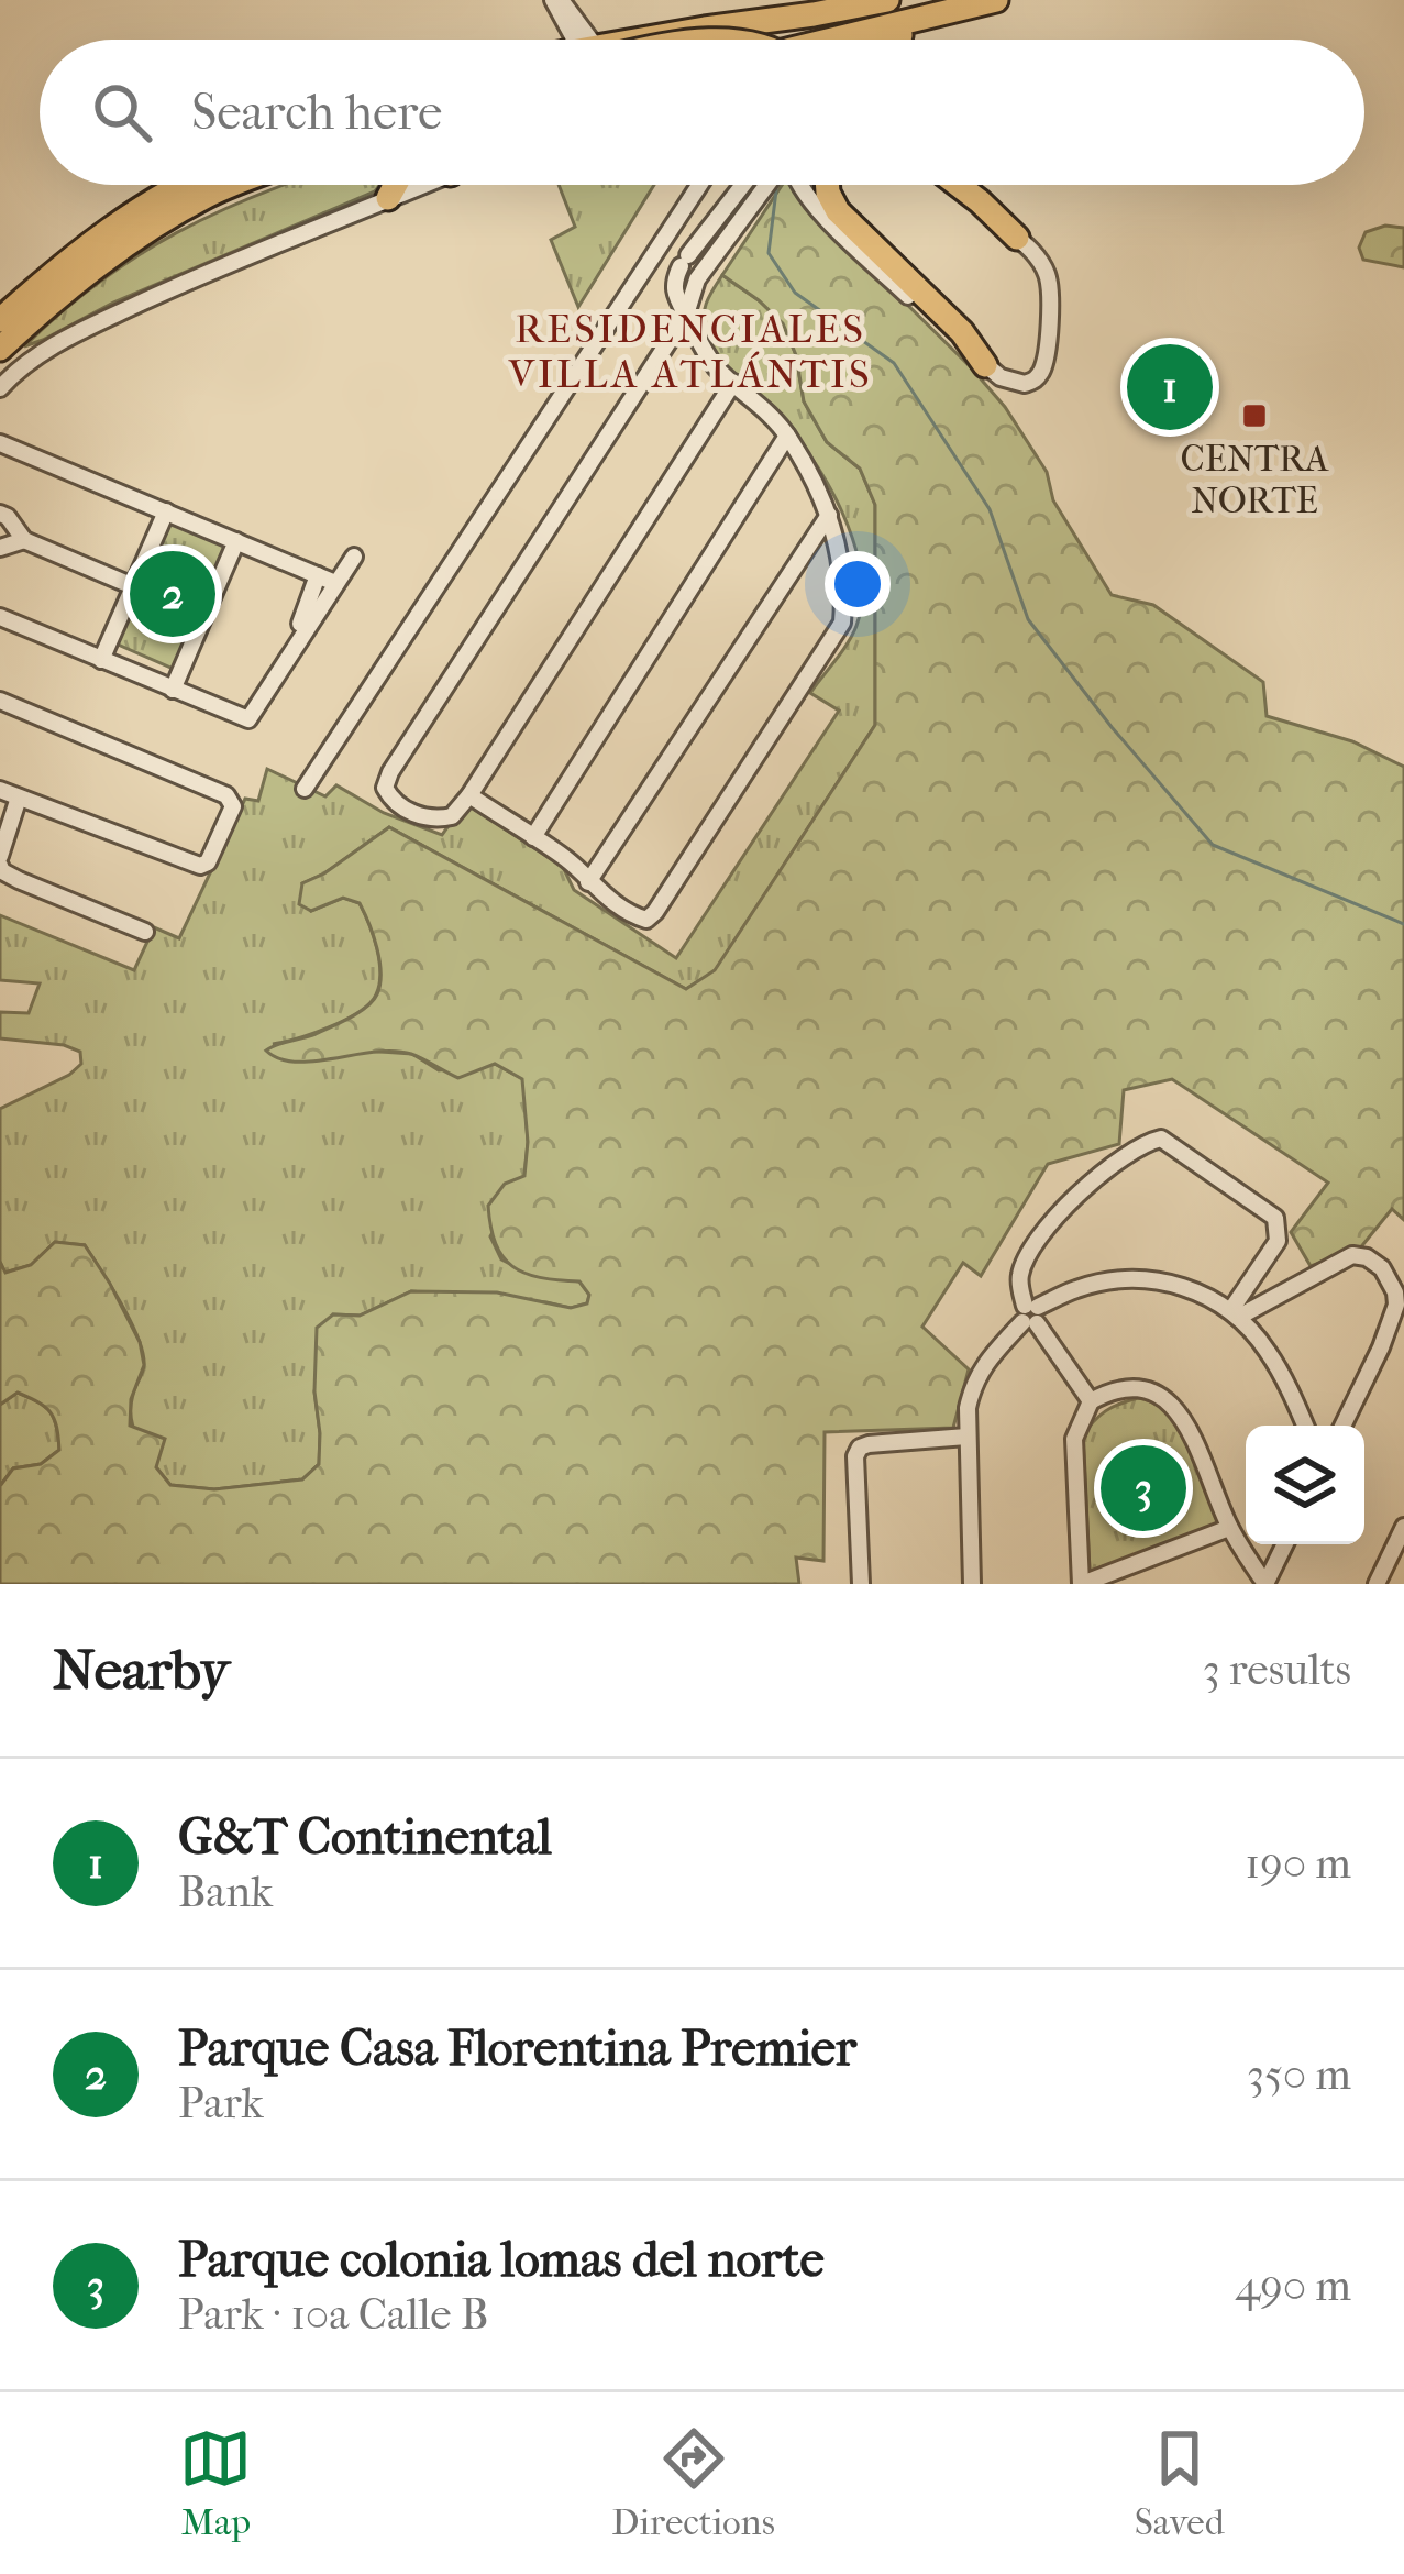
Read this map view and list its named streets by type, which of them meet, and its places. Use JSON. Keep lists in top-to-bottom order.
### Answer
{
  "districts": ["RESIDENCIALES VILLA ATLÁNTIS"],
  "places": {
    "transit": ["CENTRA NORTE"]
  },
  "page": {
    "search": "Search here",
    "pins": ["1", "2", "3"],
    "heading": ["Nearby", "3 results"],
    "list": [
      {
        "mark": "1",
        "name": "G&T Continental",
        "note": "Bank",
        "value": "190 m"
      },
      {
        "mark": "2",
        "name": "Parque Casa Florentina Premier",
        "note": "Park",
        "value": "350 m"
      },
      {
        "mark": "3",
        "name": "Parque colonia lomas del norte",
        "note": "Park · 10a Calle B",
        "value": "490 m"
      }
    ],
    "nav": ["Map", "Directions", "Saved"]
  }
}
